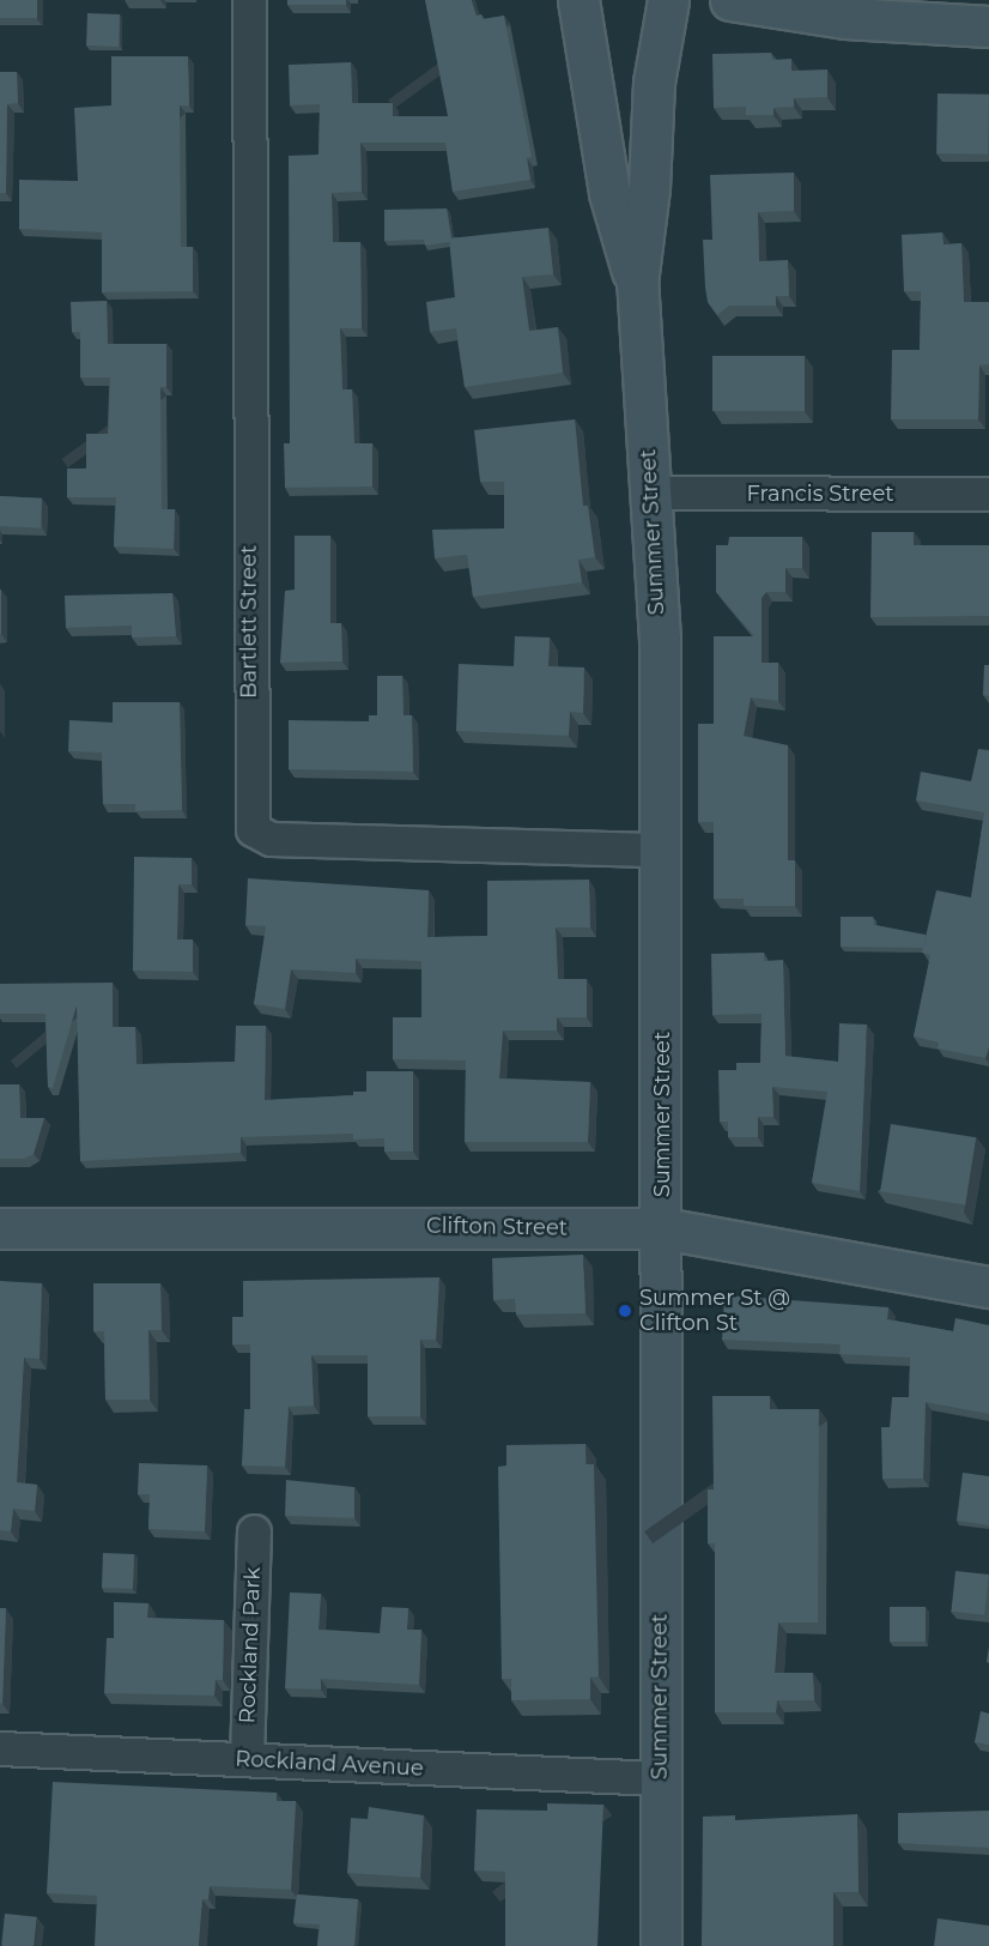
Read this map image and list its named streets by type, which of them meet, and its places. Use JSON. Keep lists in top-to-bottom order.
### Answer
{
  "streets": {
    "street": [
      "Francis Street",
      "Summer Street",
      "Bartlett Street",
      "Clifton Street",
      "Rockland Park",
      "Rockland Avenue"
    ]
  },
  "crossings": [
    ["Francis Street", "Summer Street"],
    ["Summer Street", "Bartlett Street"],
    ["Summer Street", "Clifton Street"],
    ["Summer Street", "Rockland Avenue"],
    ["Rockland Park", "Rockland Avenue"]
  ],
  "places": ["Summer St @ Clifton St"]
}
